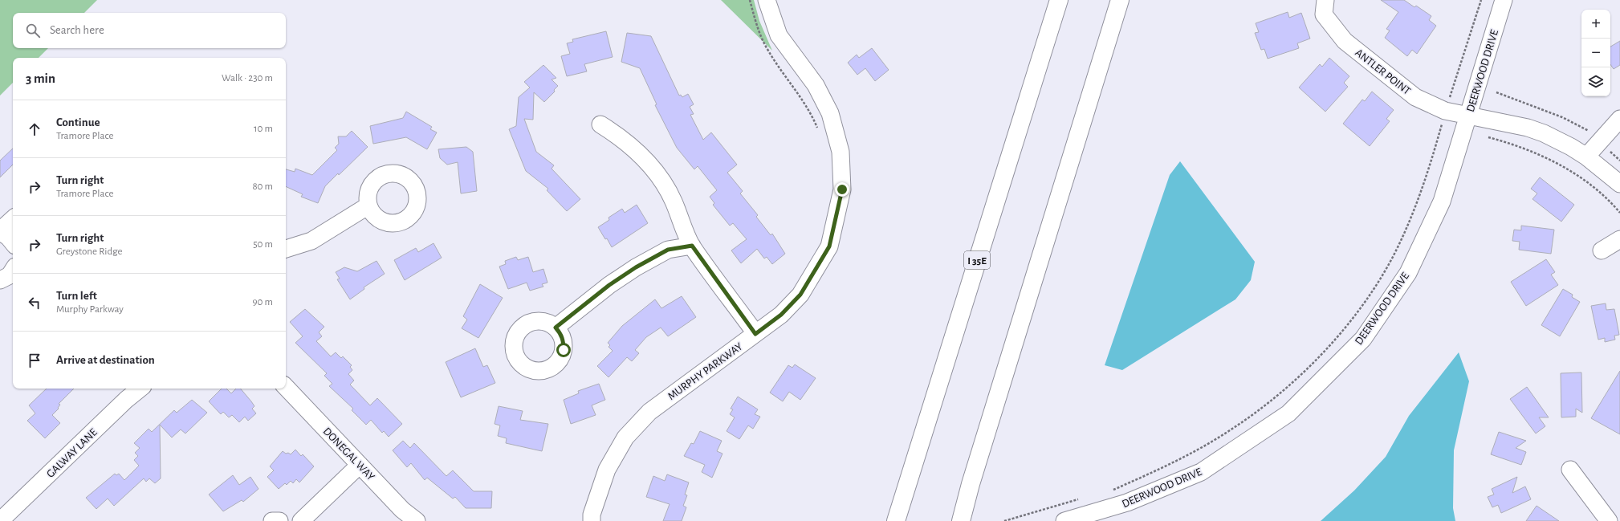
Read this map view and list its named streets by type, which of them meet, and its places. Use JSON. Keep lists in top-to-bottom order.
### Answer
{
  "streets": {
    "highway": ["I 35E"],
    "street": [
      "DEERWOOD DRIVE",
      "ANTLER POINT",
      "MURPHY PARKWAY",
      "GALWAY LANE",
      "DONEGAL WAY"
    ]
  },
  "crossings": [
    ["DEERWOOD DRIVE", "ANTLER POINT"]
  ],
  "page": {
    "map_buttons": ["+", "−"],
    "search": "Search here",
    "heading": ["3 min", "Walk · 230 m"],
    "list": [
      ["Continue", "Tramore Place", "10 m"],
      ["Turn right", "Tramore Place", "80 m"],
      ["Turn right", "Greystone Ridge", "50 m"],
      ["Turn left", "Murphy Parkway", "90 m"],
      "Arrive at destination"
    ]
  }
}
